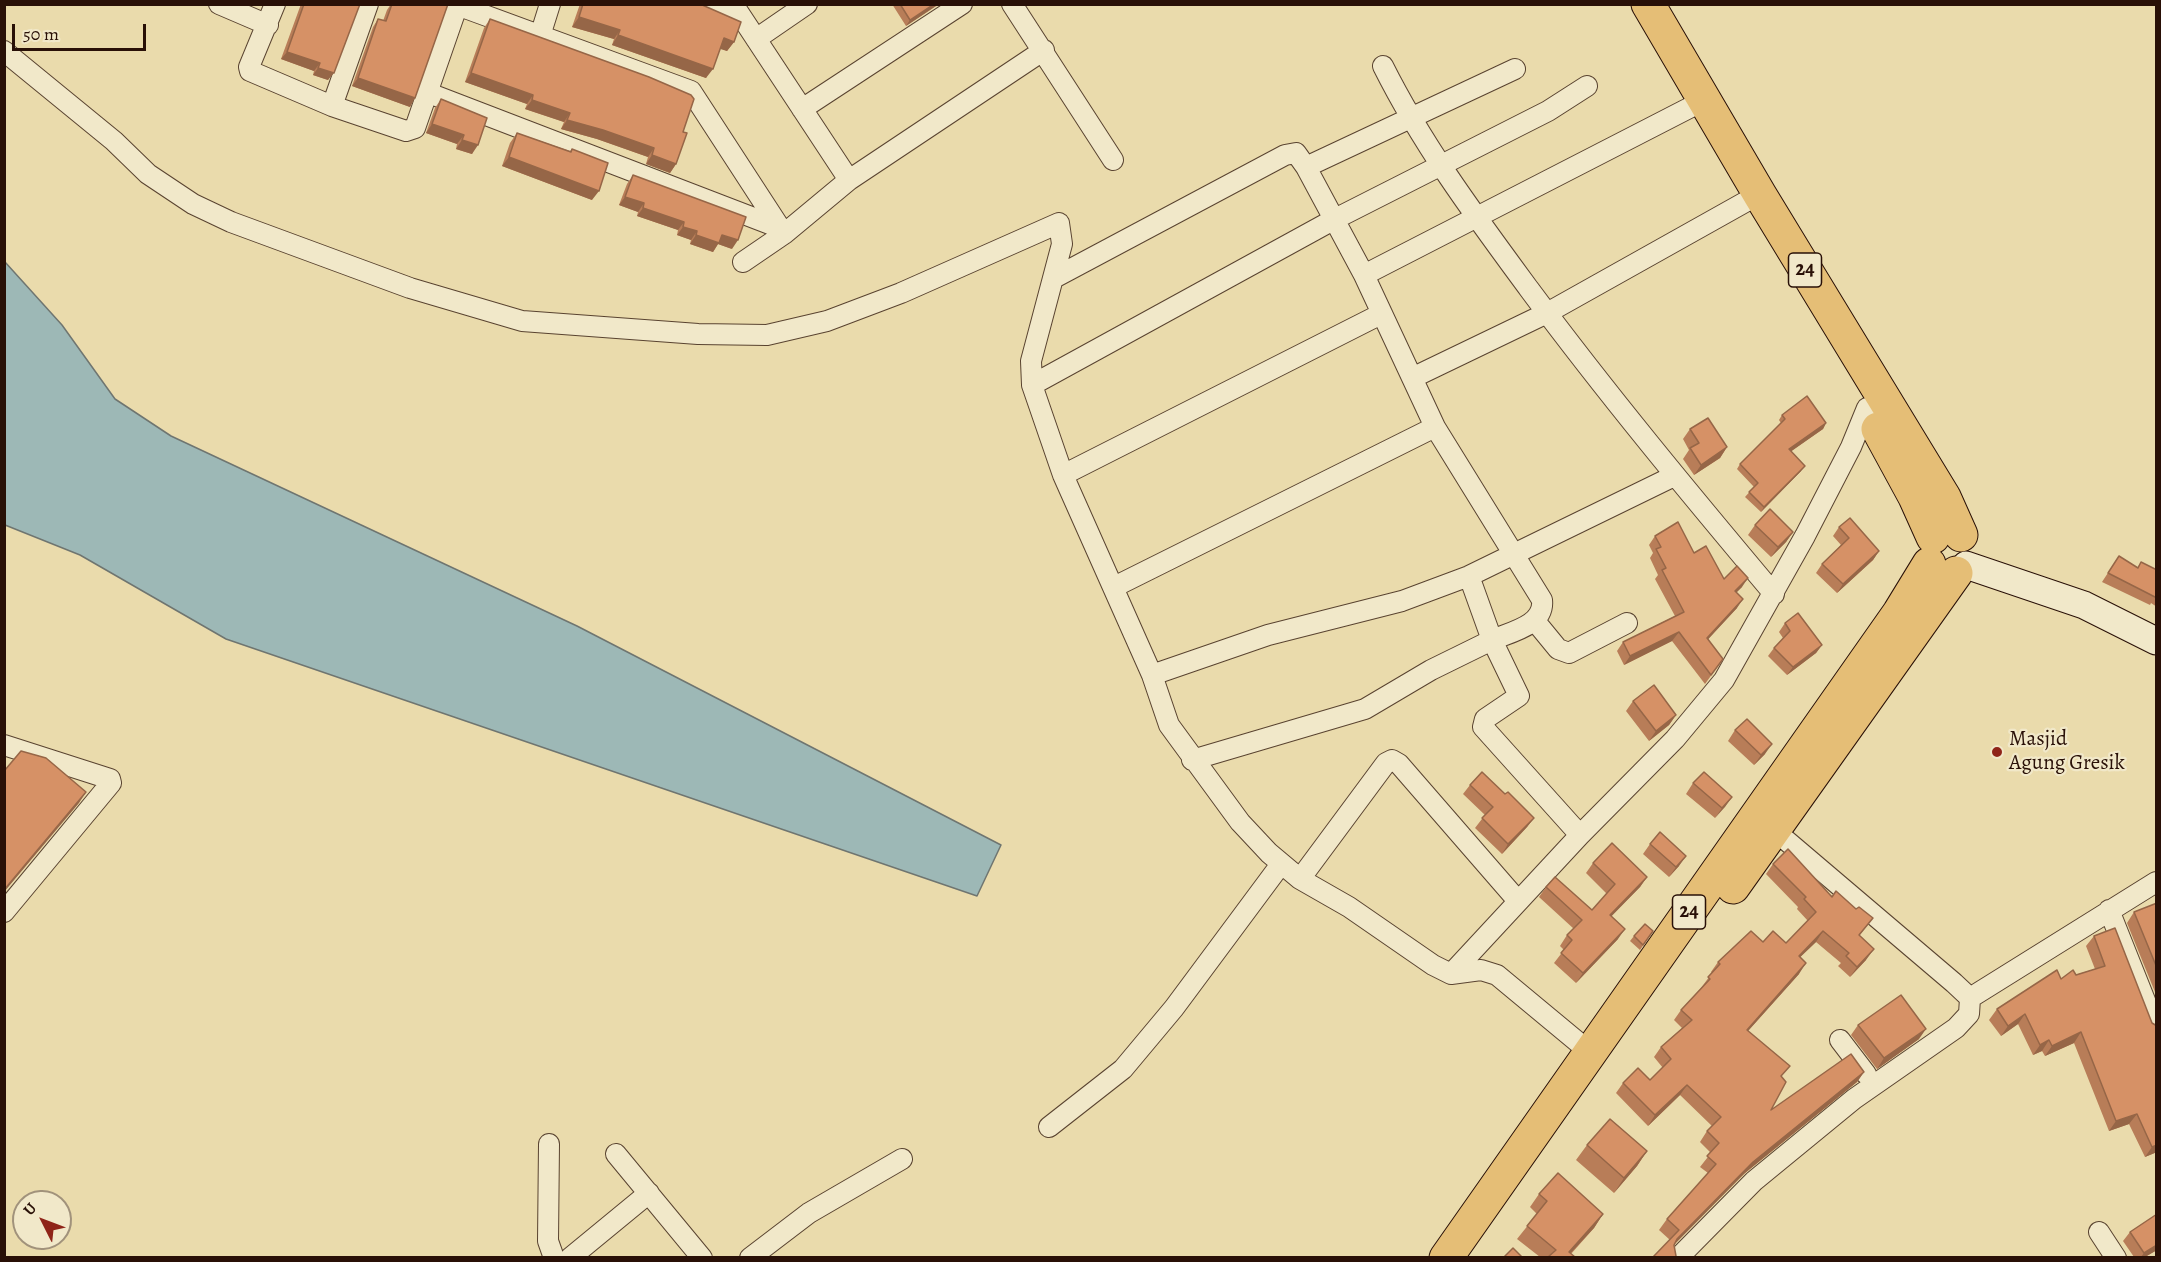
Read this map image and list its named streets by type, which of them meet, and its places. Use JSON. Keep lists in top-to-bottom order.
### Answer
{
  "streets": {
    "highway": ["24"]
  },
  "places": ["Masjid Agung Gresik"],
  "scale_bar": "50 m",
  "north": "top left"
}
